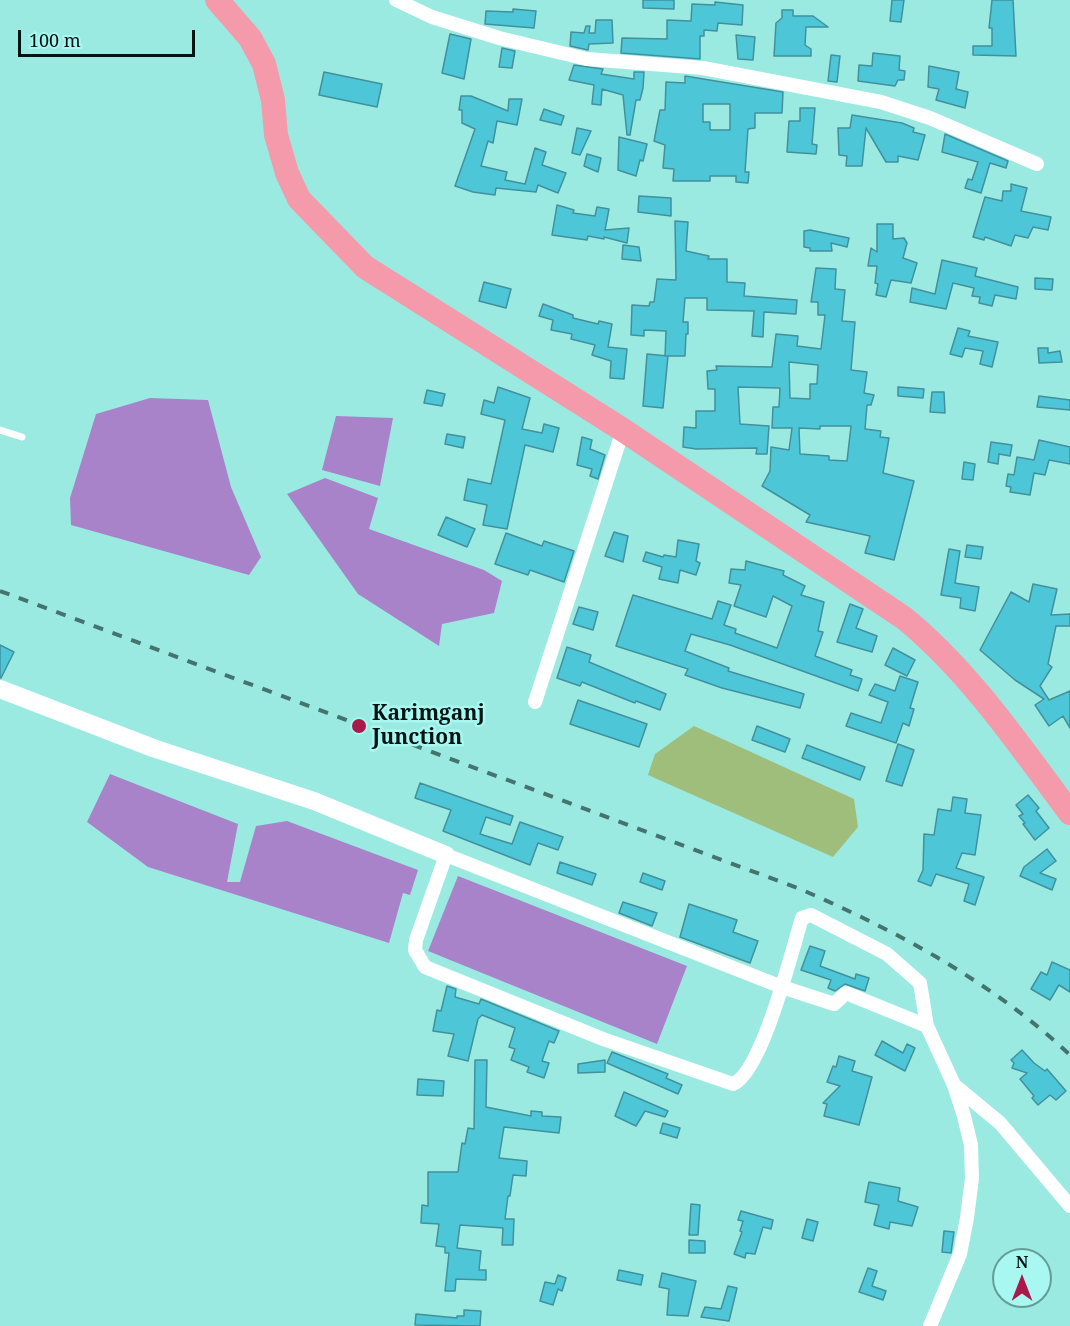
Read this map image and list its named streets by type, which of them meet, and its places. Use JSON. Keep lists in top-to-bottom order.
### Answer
{
  "places": ["Karimganj Junction"],
  "scale_bar": "100 m",
  "north": "top"
}
